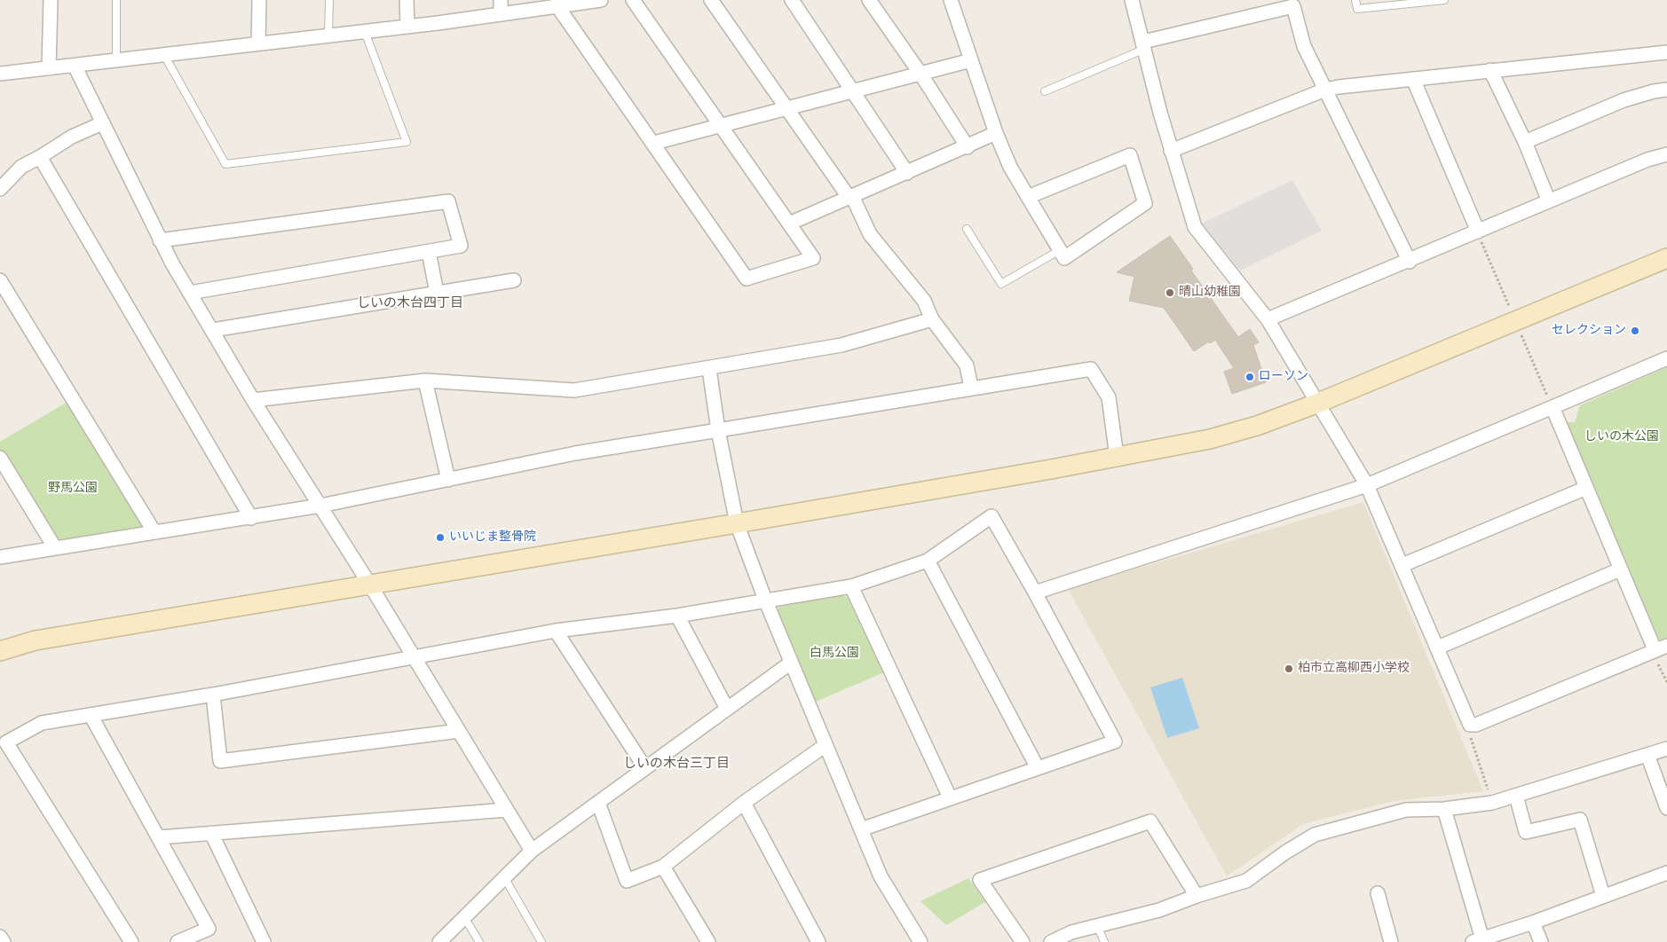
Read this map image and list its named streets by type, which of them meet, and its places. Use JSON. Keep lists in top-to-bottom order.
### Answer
{
  "districts": ["しいの木台四丁目", "しいの木台三丁目"],
  "parks": ["しいの木公園", "野馬公園", "白馬公園"],
  "places": [
    "晴山幼稚園",
    "セレクション",
    "ローソン",
    "いいじま整骨院",
    "柏市立高柳西小学校"
  ]
}
